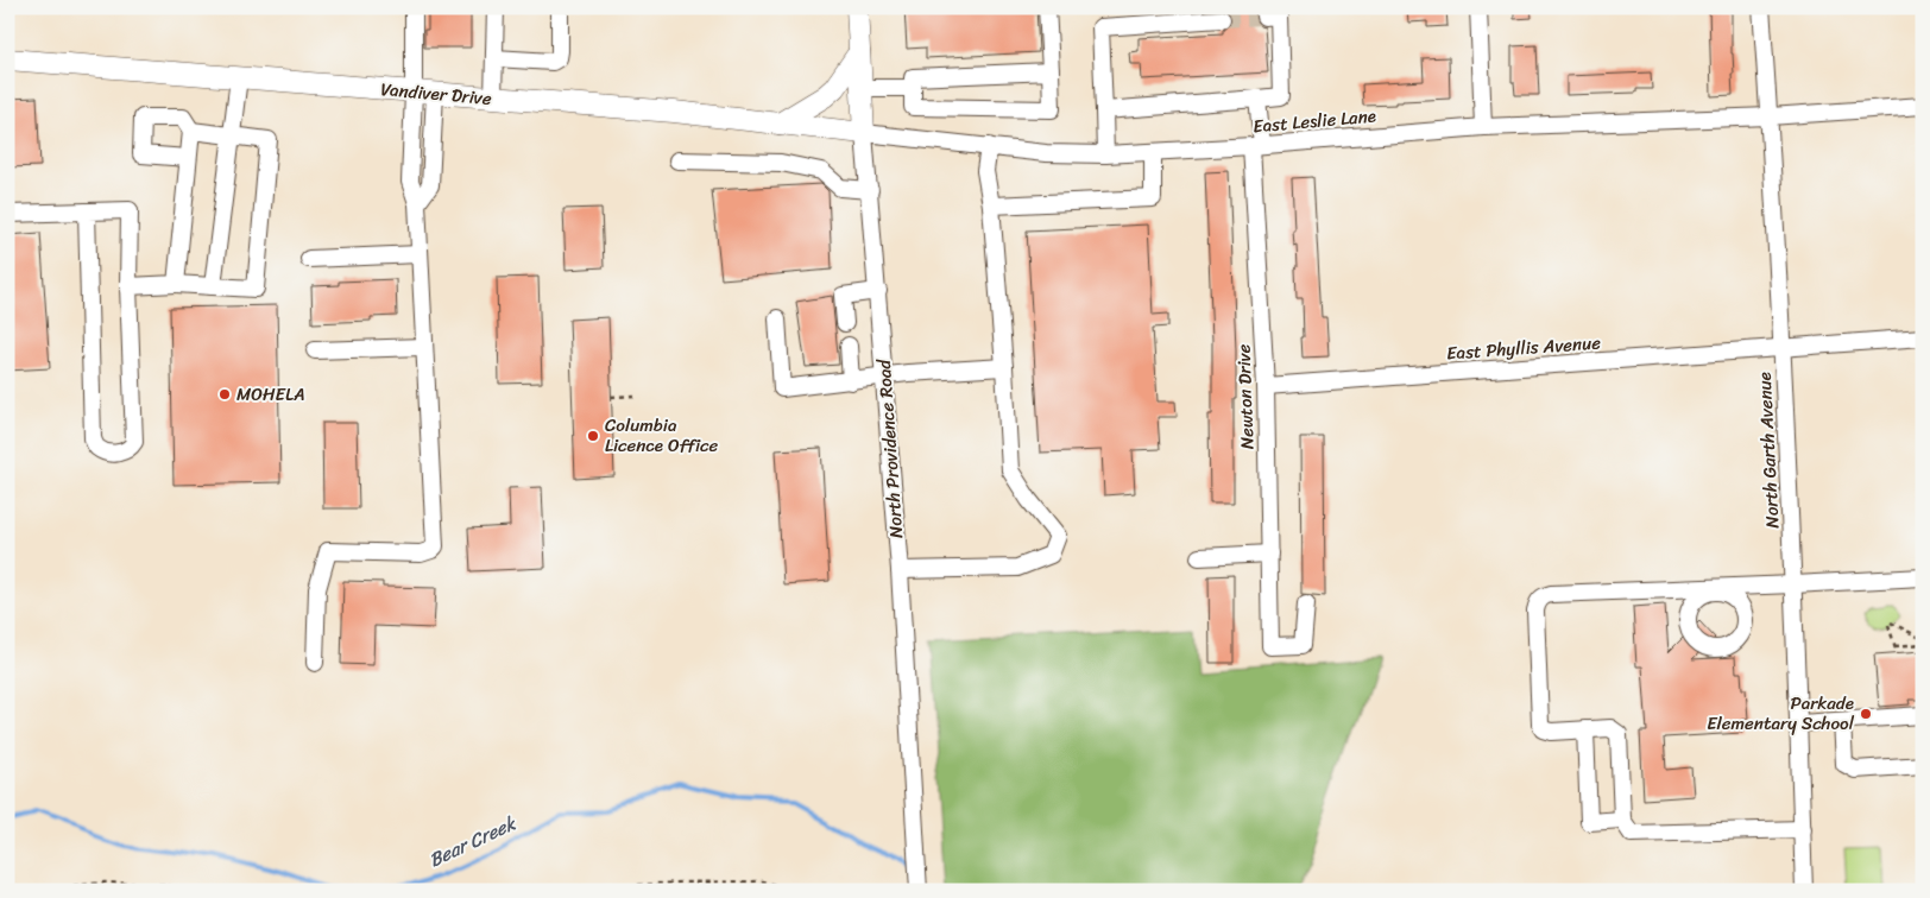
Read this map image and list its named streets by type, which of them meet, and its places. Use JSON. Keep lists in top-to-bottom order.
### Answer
{
  "streets": {
    "main road": ["Vandiver Drive", "North Providence Road"],
    "street": [
      "East Leslie Lane",
      "East Phyllis Avenue",
      "Newton Drive",
      "North Garth Avenue"
    ]
  },
  "crossings": [
    ["Vandiver Drive", "East Leslie Lane"],
    ["Vandiver Drive", "North Providence Road"],
    ["East Leslie Lane", "Newton Drive"],
    ["East Leslie Lane", "North Providence Road"],
    ["East Leslie Lane", "North Garth Avenue"],
    ["East Phyllis Avenue", "Newton Drive"],
    ["East Phyllis Avenue", "North Garth Avenue"]
  ],
  "water": ["Bear Creek"],
  "places": ["MOHELA", "Columbia Licence Office", "Parkade Elementary School"]
}
